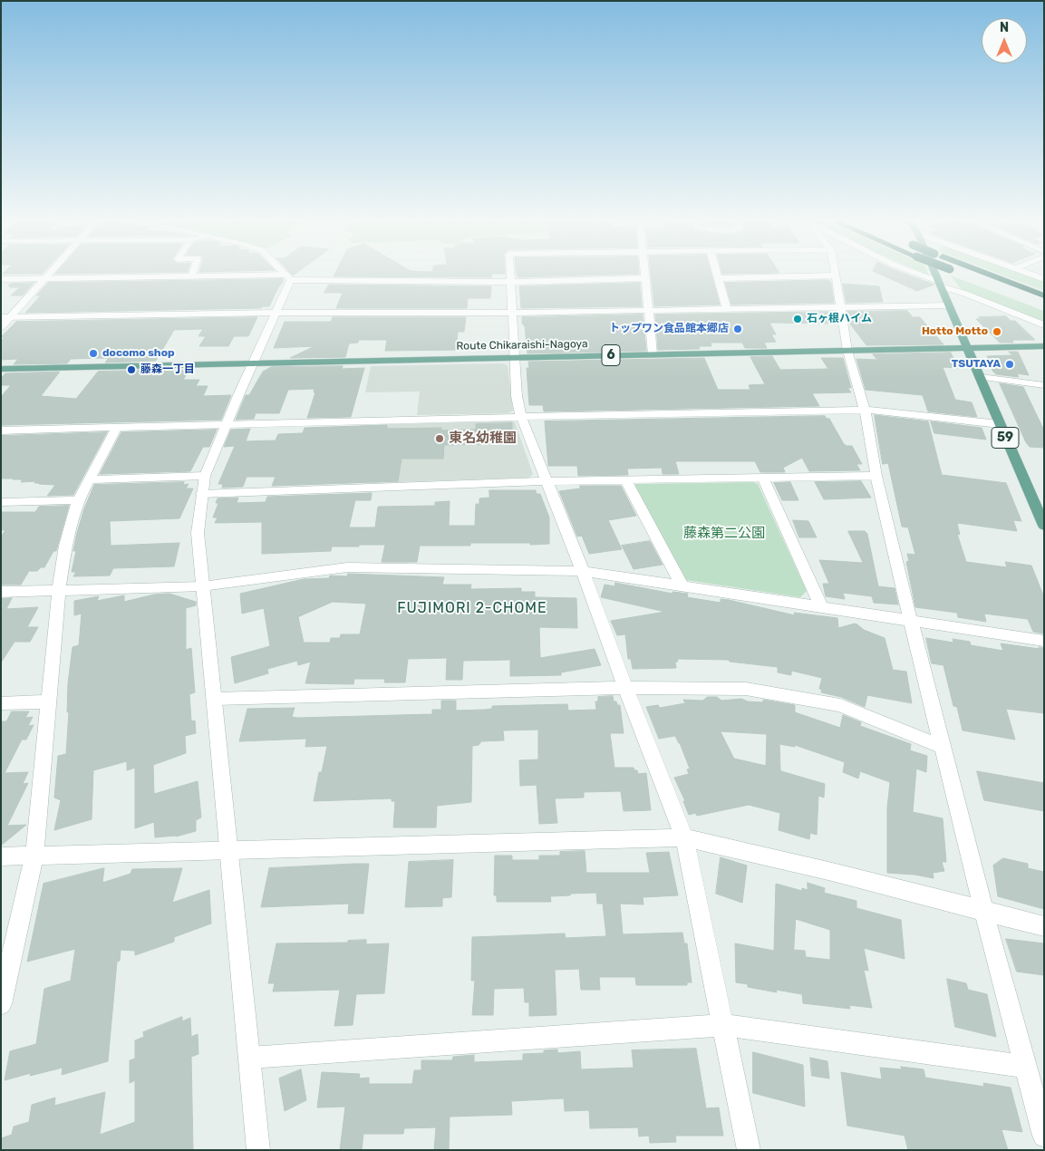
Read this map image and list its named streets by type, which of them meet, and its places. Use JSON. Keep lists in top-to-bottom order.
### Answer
{
  "streets": {
    "main road": ["Route Chikaraishi-Nagoya", "6", "59"]
  },
  "crossings": [
    ["Route Chikaraishi-Nagoya", "59"]
  ],
  "districts": ["FUJIMORI 2-CHOME"],
  "parks": ["藤森第二公園"],
  "places": [
    "石ヶ根ハイム",
    "トップワン食品館本郷店",
    "Hotto Motto",
    "docomo shop",
    "TSUTAYA",
    "藤森一丁目",
    "東名幼稚園"
  ],
  "north": "top"
}
